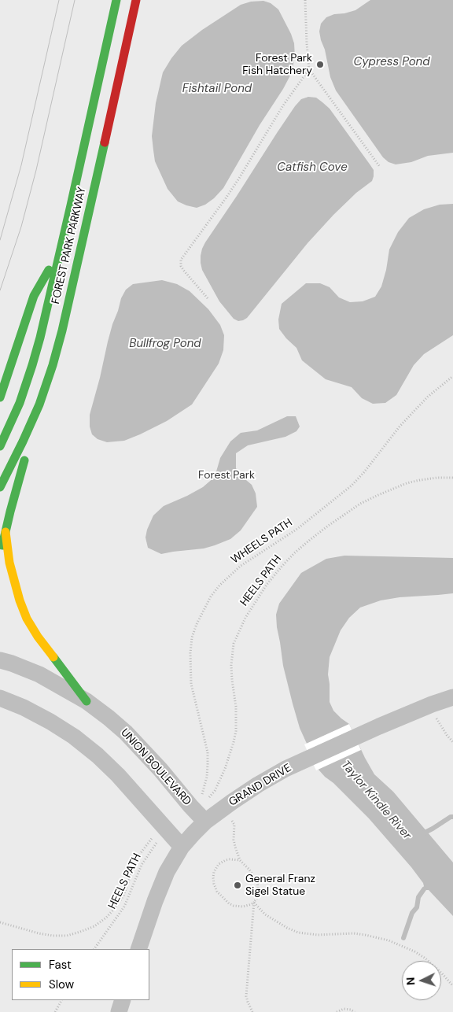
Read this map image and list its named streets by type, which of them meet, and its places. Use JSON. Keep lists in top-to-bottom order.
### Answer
{
  "streets": {
    "main road": ["FOREST PARK PARKWAY"],
    "street": ["UNION BOULEVARD", "GRAND DRIVE"],
    "path": ["WHEELS PATH", "HEELS PATH"]
  },
  "crossings": [
    ["UNION BOULEVARD", "GRAND DRIVE"]
  ],
  "water": [
    "Cypress Pond",
    "Fishtail Pond",
    "Catfish Cove",
    "Bullfrog Pond",
    "Taylor Kindle River"
  ],
  "parks": ["Forest Park"],
  "places": ["Forest Park Fish Hatchery", "General Franz Sigel Statue"],
  "legend": ["Fast", "Slow"],
  "north": "left"
}
